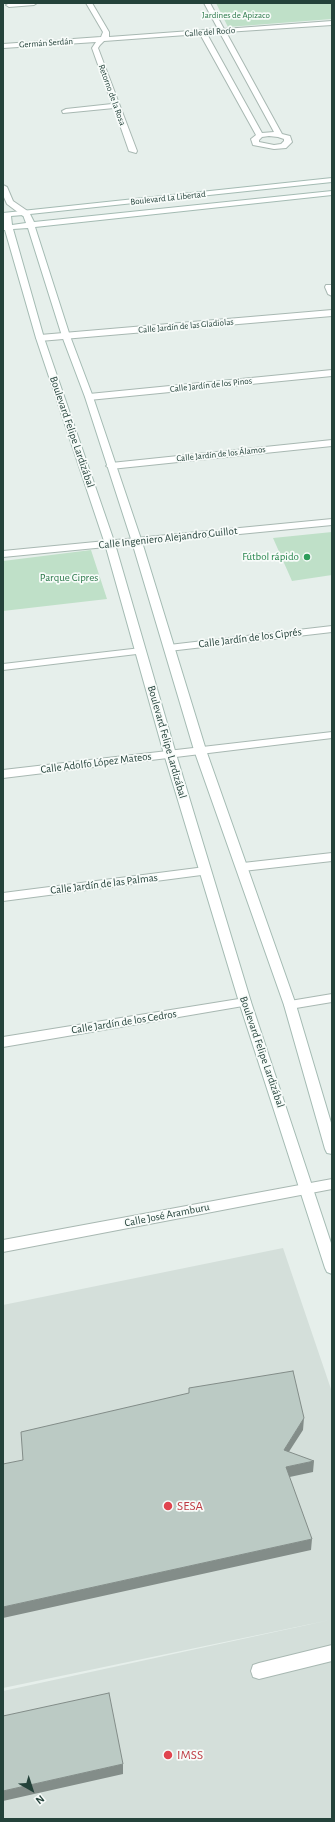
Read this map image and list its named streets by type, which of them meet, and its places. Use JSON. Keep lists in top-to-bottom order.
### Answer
{
  "streets": {
    "street": [
      "Calle del Rocío",
      "Germán Serdán",
      "Retorno de la Rosa",
      "Boulevard La Libertad",
      "Calle Jardín de las Gladiolas",
      "Calle Jardín de los Pinos",
      "Boulevard Felipe Lardizábal",
      "Calle Jardín de los Álamos",
      "Calle Ingeniero Alejandro Guillot",
      "Calle Jardín de los Ciprés",
      "Calle Adolfo López Mateos",
      "Calle Jardín de las Palmas",
      "Calle Jardín de los Cedros",
      "Calle José Aramburu"
    ]
  },
  "crossings": [
    ["Calle del Rocío", "Germán Serdán"],
    ["Calle del Rocío", "Retorno de la Rosa"],
    ["Boulevard La Libertad", "Boulevard Felipe Lardizábal"],
    ["Calle Jardín de las Gladiolas", "Boulevard Felipe Lardizábal"],
    ["Boulevard Felipe Lardizábal", "Calle Ingeniero Alejandro Guillot"],
    ["Boulevard Felipe Lardizábal", "Calle Adolfo López Mateos"],
    ["Boulevard Felipe Lardizábal", "Calle Jardín de las Palmas"],
    ["Boulevard Felipe Lardizábal", "Calle Jardín de los Cedros"],
    ["Boulevard Felipe Lardizábal", "Calle José Aramburu"]
  ],
  "parks": ["Jardines de Apizaco", "Parque Cipres"],
  "places": ["Fútbol rápido", "SESA", "IMSS"],
  "north": "bottom right"
}
